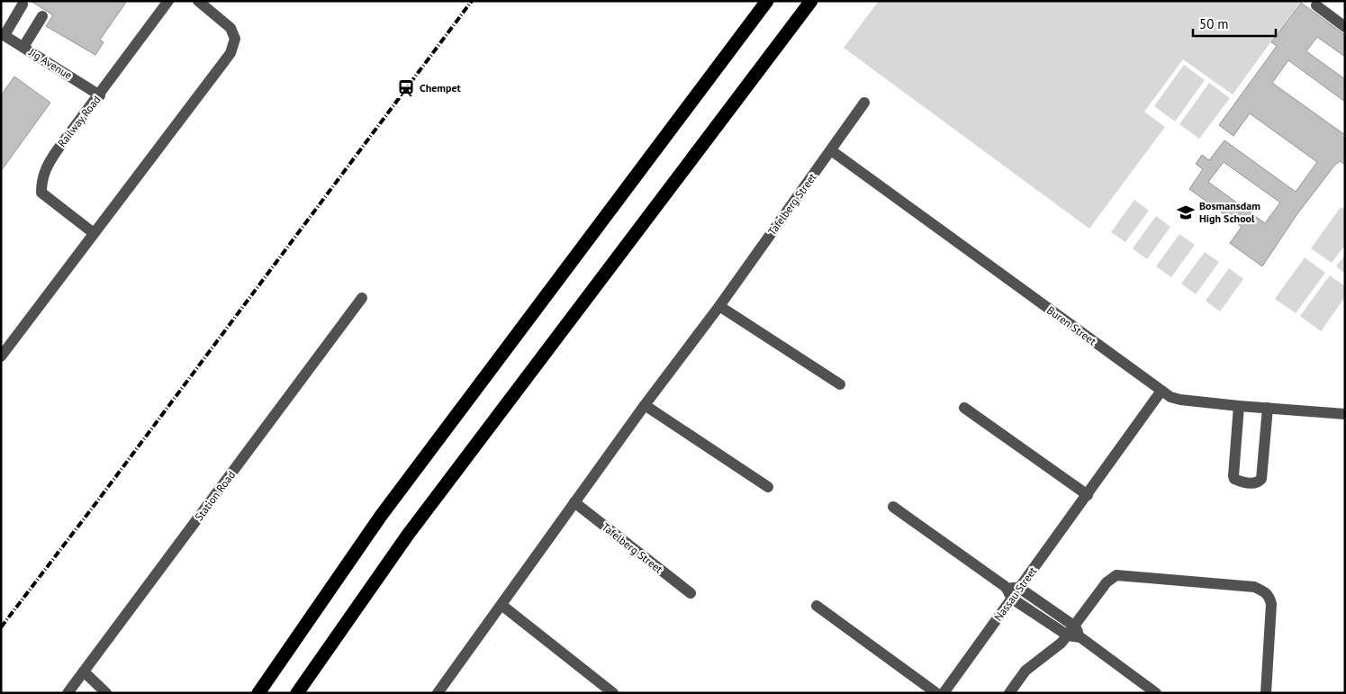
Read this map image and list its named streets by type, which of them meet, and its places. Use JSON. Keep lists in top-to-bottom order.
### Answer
{
  "streets": {
    "street": [
      "Jig Avenue",
      "Railway Road",
      "Tafelberg Street",
      "Buren Street",
      "Station Road",
      "Nassau Street"
    ]
  },
  "crossings": [
    ["Jig Avenue", "Railway Road"],
    ["Tafelberg Street", "Buren Street"],
    ["Buren Street", "Nassau Street"]
  ],
  "places": {
    "station": ["Chempet"],
    "school or university": ["Bosmansdam High School"]
  },
  "scale_bar": "50 m"
}
